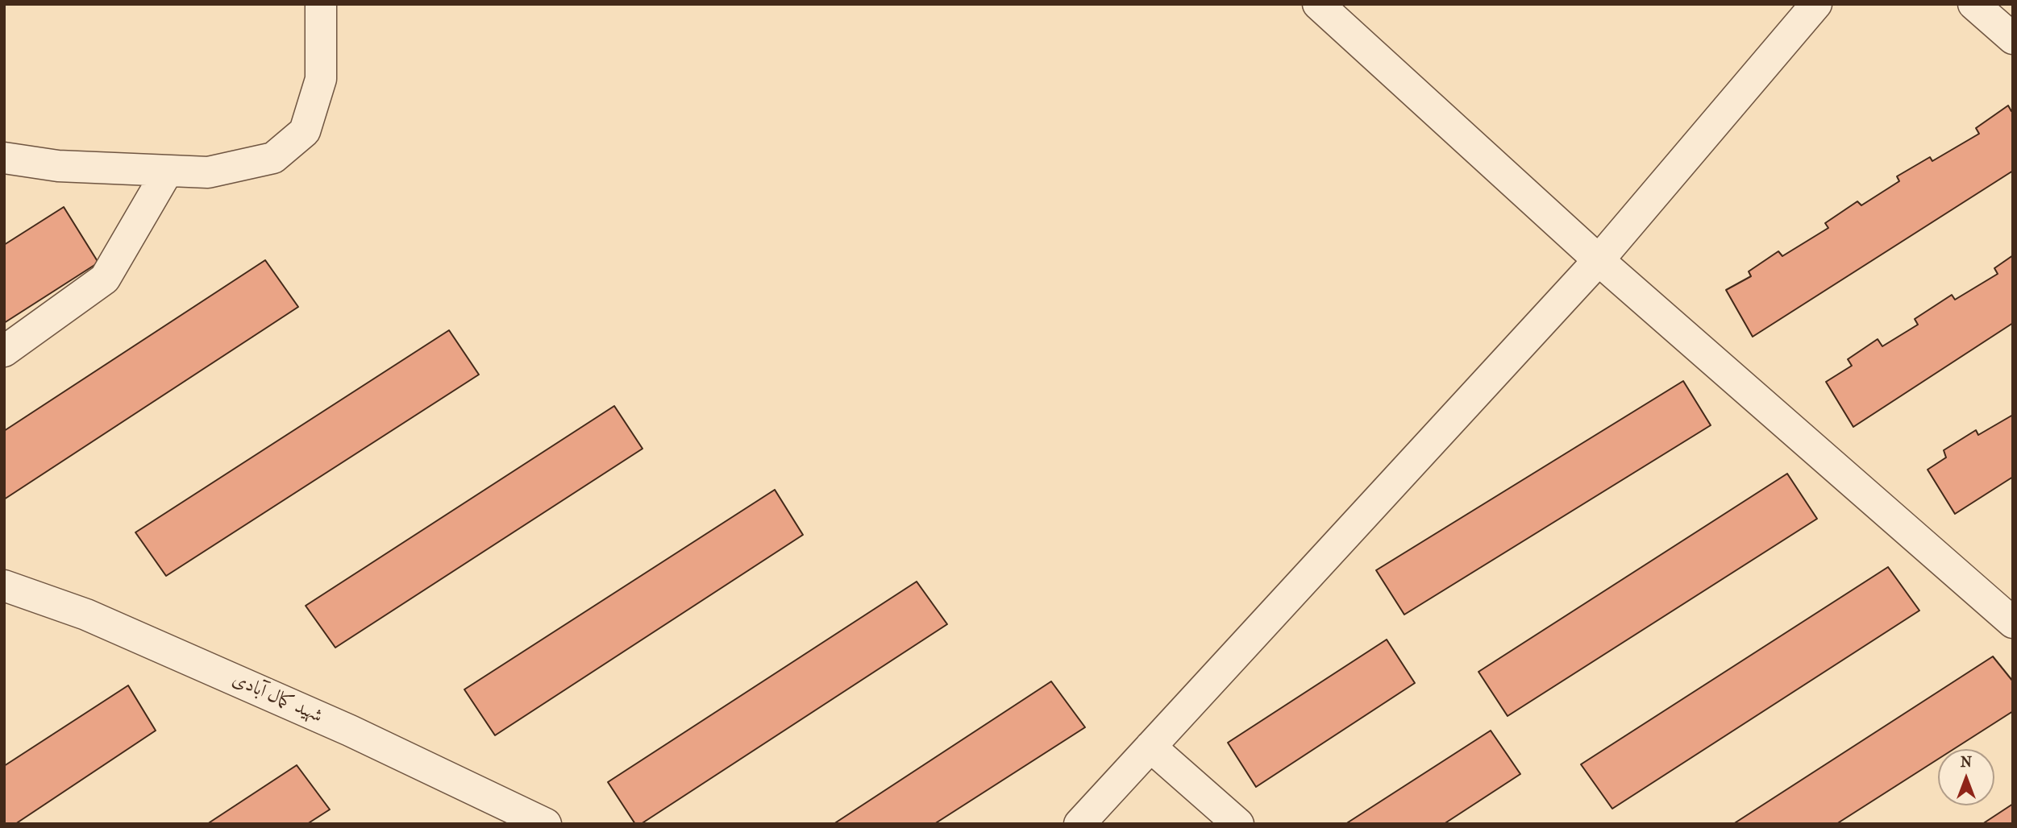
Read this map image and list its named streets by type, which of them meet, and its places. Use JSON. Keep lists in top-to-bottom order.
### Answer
{
  "streets": {
    "street": ["شهید کمال آبادی"]
  },
  "north": "top"
}
